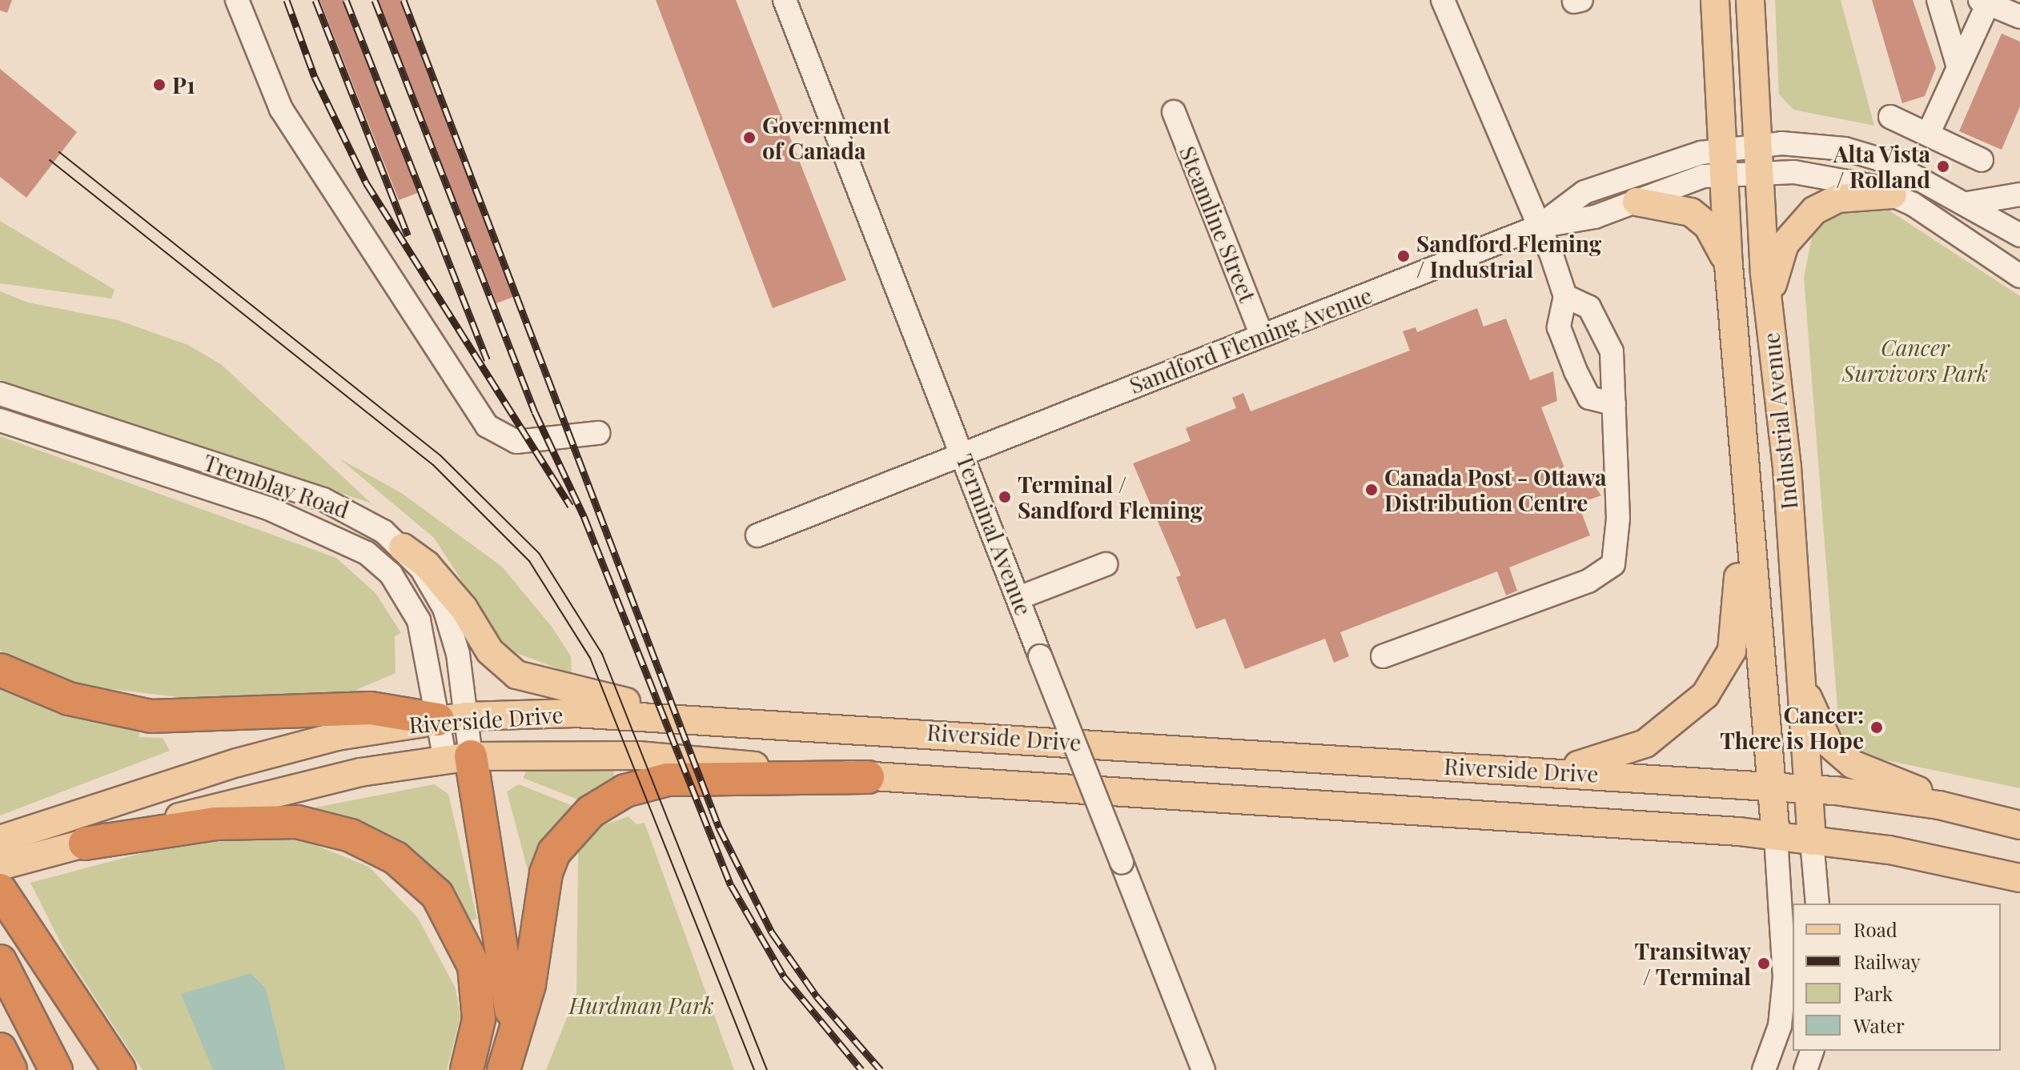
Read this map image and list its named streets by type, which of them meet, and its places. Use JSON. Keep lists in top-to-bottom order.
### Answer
{
  "streets": {
    "main road": ["Industrial Avenue", "Riverside Drive"],
    "street": [
      "Steamline Street",
      "Sandford Fleming Avenue",
      "Tremblay Road",
      "Terminal Avenue"
    ]
  },
  "crossings": [
    ["Steamline Street", "Sandford Fleming Avenue"],
    ["Sandford Fleming Avenue", "Industrial Avenue"],
    ["Sandford Fleming Avenue", "Terminal Avenue"],
    ["Industrial Avenue", "Riverside Drive"],
    ["Tremblay Road", "Riverside Drive"]
  ],
  "parks": ["Cancer Survivors Park", "Hurdman Park"],
  "places": [
    "P1",
    "Government of Canada",
    "Alta Vista / Rolland",
    "Sandford Fleming / Industrial",
    "Canada Post - Ottawa Distribution Centre",
    "Terminal / Sandford Fleming",
    "Cancer: There is Hope",
    "Transitway / Terminal"
  ],
  "legend": [
    "Road",
    "Railway",
    "Park",
    "Water"
  ]
}
